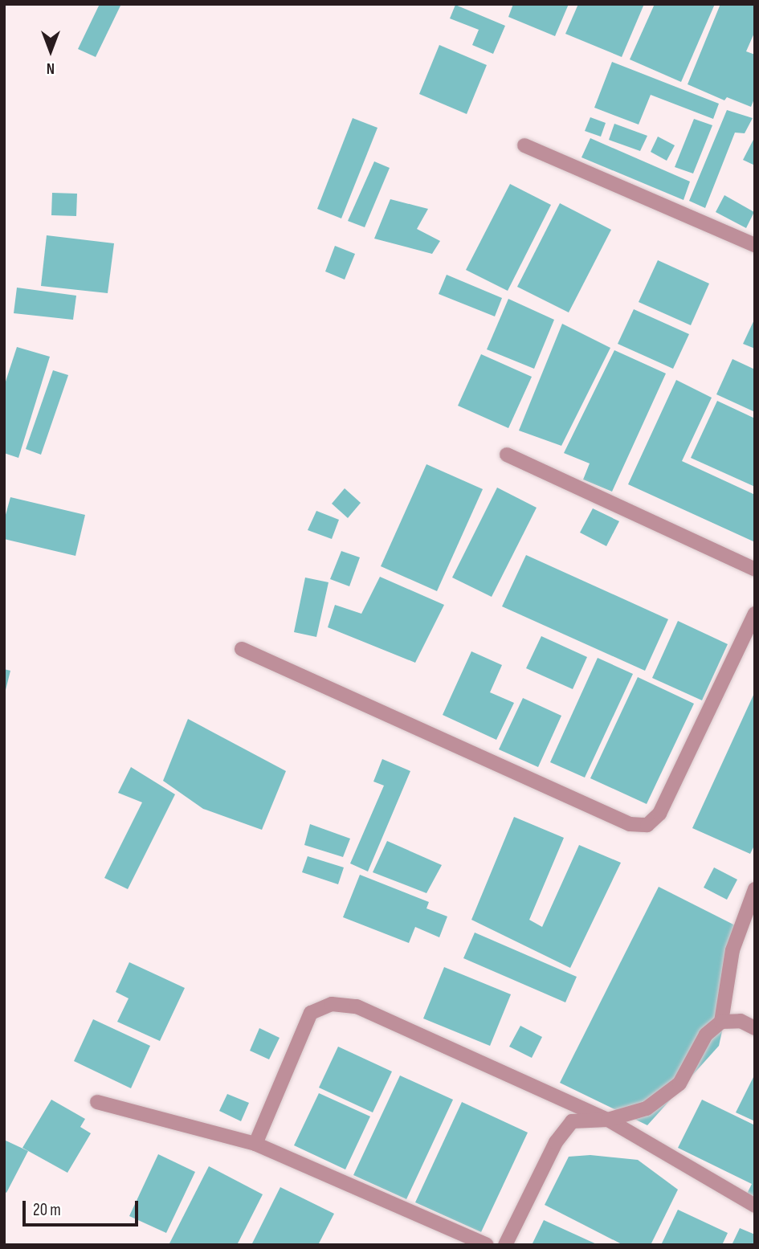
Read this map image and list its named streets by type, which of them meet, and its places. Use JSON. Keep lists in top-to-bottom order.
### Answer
{
  "scale_bar": "20 m",
  "north": "bottom"
}
